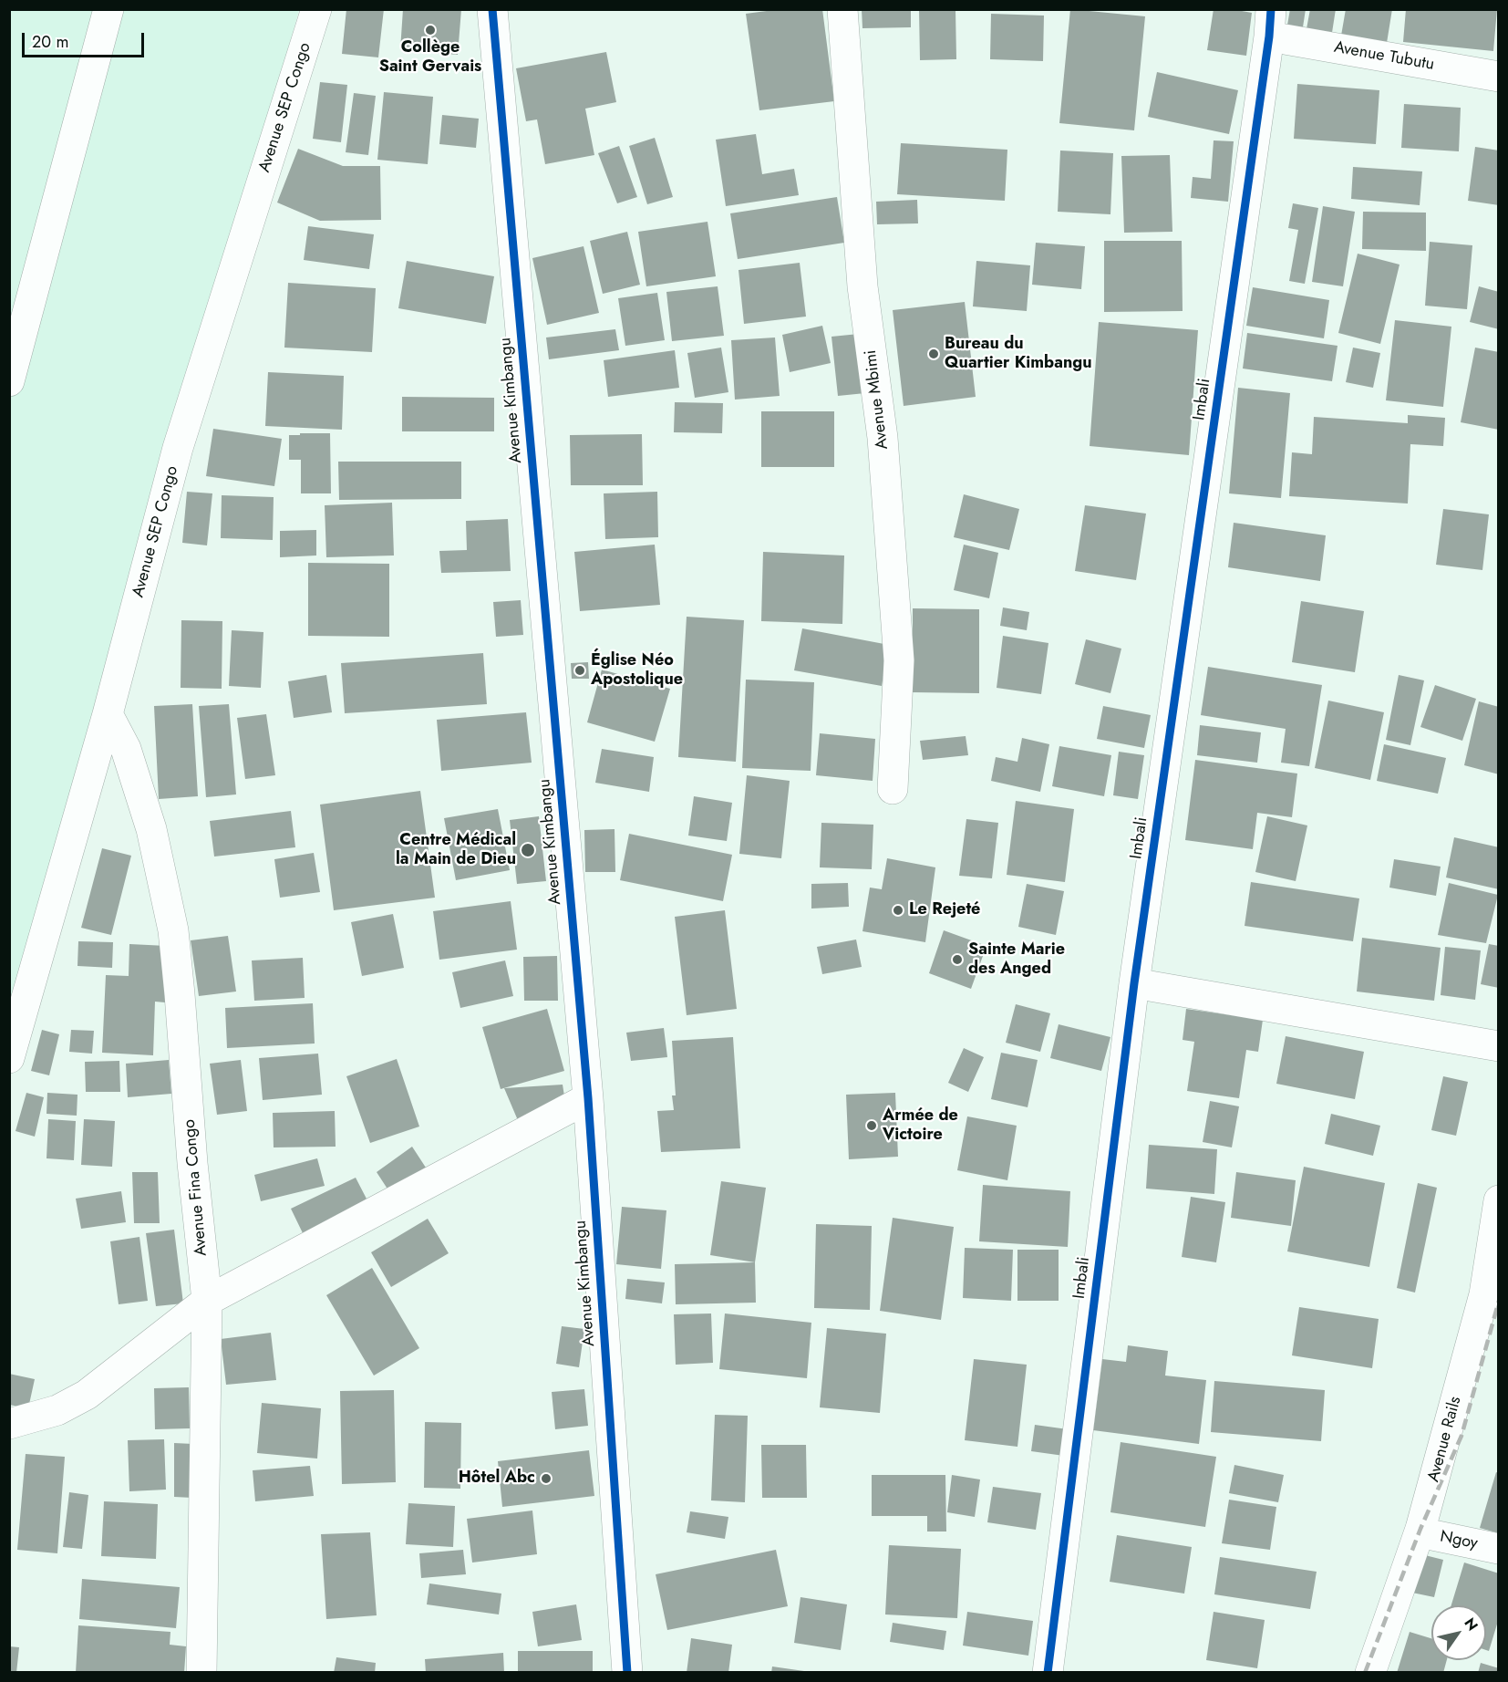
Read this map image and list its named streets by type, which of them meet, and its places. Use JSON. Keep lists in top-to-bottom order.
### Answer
{
  "streets": {
    "street": [
      "Avenue Tubutu",
      "Avenue SEP Congo",
      "Avenue Mbimi",
      "Imbali",
      "Avenue Kimbangu",
      "Avenue Fina Congo",
      "Avenue Rails",
      "Ngoy"
    ]
  },
  "crossings": [
    ["Avenue Tubutu", "Imbali"],
    ["Avenue SEP Congo", "Avenue Fina Congo"],
    ["Avenue Rails", "Ngoy"]
  ],
  "places": [
    "Collège Saint Gervais",
    "Bureau du Quartier Kimbangu",
    "Église Néo Apostolique",
    "Centre Médical la Main de Dieu",
    "Le Rejeté",
    "Sainte Marie des Anged",
    "Armée de Victoire",
    "Hôtel Abc"
  ],
  "scale_bar": "20 m",
  "north": "top right"
}
